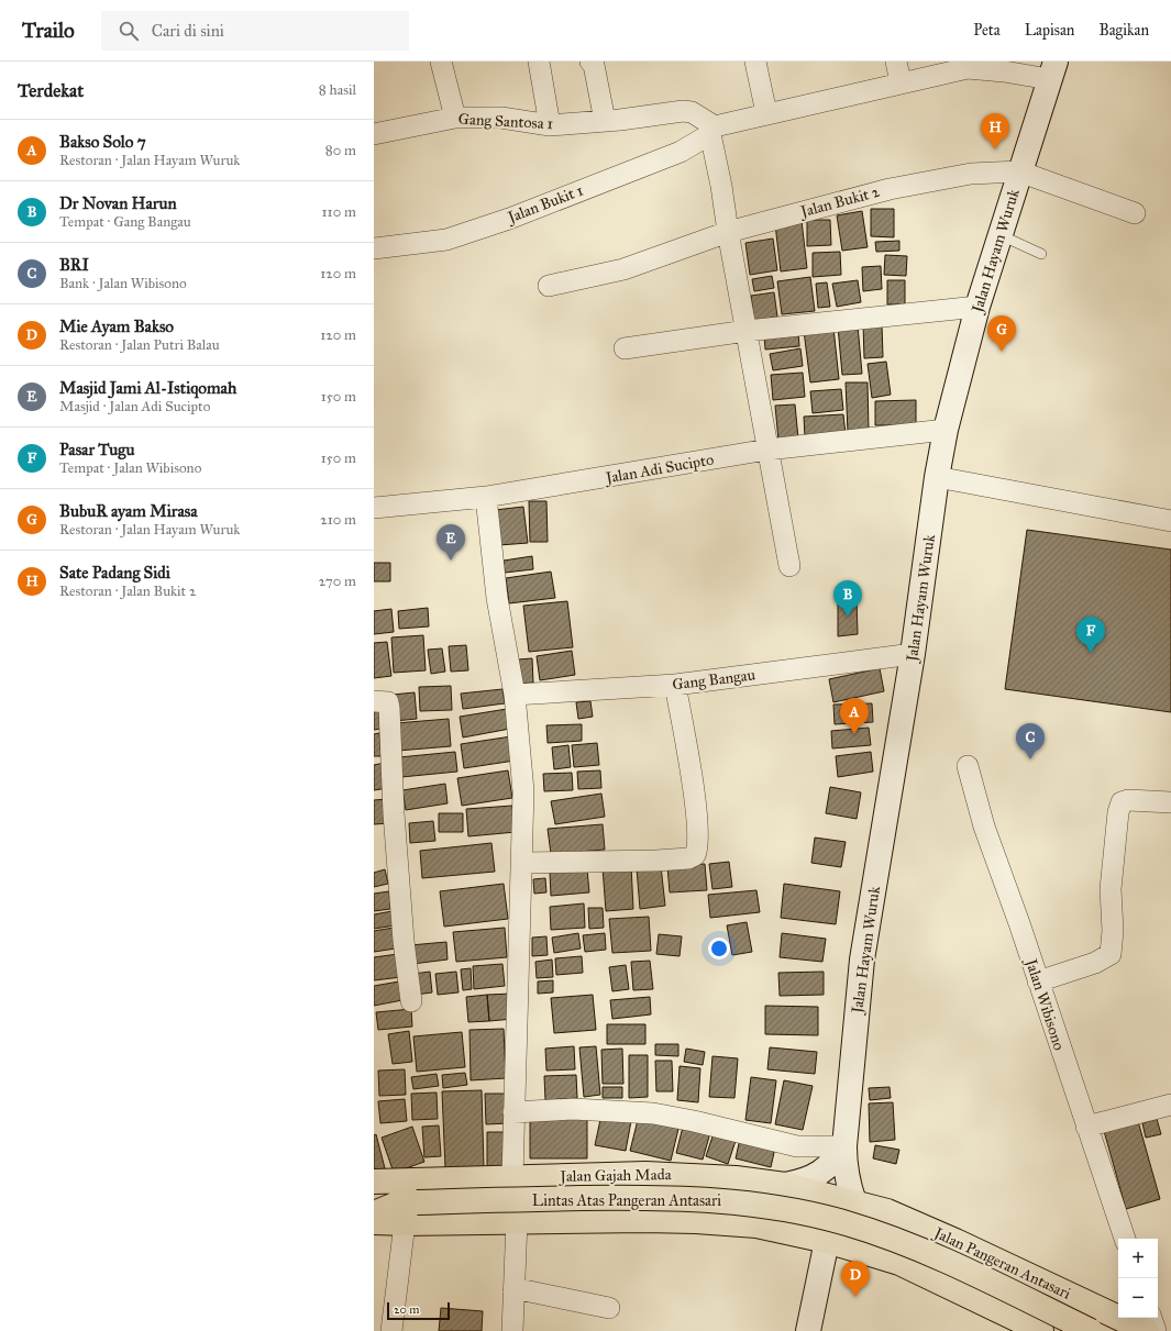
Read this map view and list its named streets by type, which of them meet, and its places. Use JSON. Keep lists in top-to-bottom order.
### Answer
{
  "streets": {
    "main road": ["Jalan Gajah Mada", "Lintas Atas Pangeran Antasari", "Jalan Pangeran Antasari"],
    "street": [
      "Gang Santosa 1",
      "Jalan Bukit 2",
      "Jalan Bukit 1",
      "Jalan Hayam Wuruk",
      "Jalan Adi Sucipto",
      "Gang Bangau",
      "Jalan Wibisono"
    ]
  },
  "crossings": [
    ["Gang Santosa 1", "Jalan Bukit 1"],
    ["Jalan Bukit 2", "Jalan Hayam Wuruk"],
    ["Jalan Bukit 1", "Jalan Hayam Wuruk"],
    ["Jalan Hayam Wuruk", "Jalan Adi Sucipto"],
    ["Jalan Hayam Wuruk", "Gang Bangau"],
    ["Jalan Hayam Wuruk", "Jalan Gajah Mada"],
    ["Jalan Hayam Wuruk", "Jalan Pangeran Antasari"],
    ["Jalan Gajah Mada", "Jalan Pangeran Antasari"]
  ],
  "scale_bar": "20 m",
  "page": {
    "header": "Trailo",
    "search": "Cari di sini",
    "nav": ["Peta", "Lapisan", "Bagikan"],
    "heading": ["Terdekat", "8 hasil"],
    "pins": [
      "H",
      "G",
      "E",
      "B",
      "F",
      "A",
      "C",
      "D"
    ],
    "list": [
      {
        "mark": "A",
        "name": "Bakso Solo 7",
        "note": "Restoran · Jalan Hayam Wuruk",
        "value": "80 m"
      },
      {
        "mark": "B",
        "name": "Dr Novan Harun",
        "note": "Tempat · Gang Bangau",
        "value": "110 m"
      },
      {
        "mark": "C",
        "name": "BRI",
        "note": "Bank · Jalan Wibisono",
        "value": "120 m"
      },
      {
        "mark": "D",
        "name": "Mie Ayam Bakso",
        "note": "Restoran · Jalan Putri Balau",
        "value": "120 m"
      },
      {
        "mark": "E",
        "name": "Masjid Jami Al-Istiqomah",
        "note": "Masjid · Jalan Adi Sucipto",
        "value": "150 m"
      },
      {
        "mark": "F",
        "name": "Pasar Tugu",
        "note": "Tempat · Jalan Wibisono",
        "value": "150 m"
      },
      {
        "mark": "G",
        "name": "BubuR ayam Mirasa",
        "note": "Restoran · Jalan Hayam Wuruk",
        "value": "210 m"
      },
      {
        "mark": "H",
        "name": "Sate Padang Sidi",
        "note": "Restoran · Jalan Bukit 2",
        "value": "270 m"
      }
    ],
    "map_buttons": ["+", "−"],
    "scale": "20 m"
  }
}
